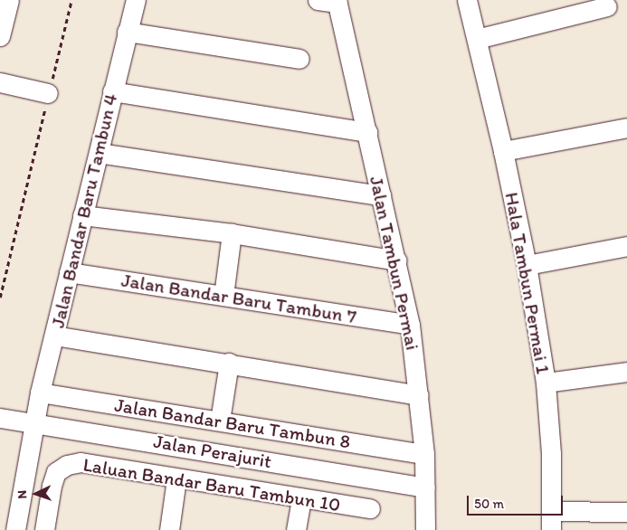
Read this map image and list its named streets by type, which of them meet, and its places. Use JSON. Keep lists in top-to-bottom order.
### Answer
{
  "streets": {
    "street": [
      "Jalan Bandar Baru Tambun 4",
      "Jalan Tambun Permai",
      "Hala Tambun Permai 1",
      "Jalan Bandar Baru Tambun 7",
      "Jalan Bandar Baru Tambun 8",
      "Jalan Perajurit",
      "Laluan Bandar Baru Tambun 10"
    ]
  },
  "crossings": [
    ["Jalan Bandar Baru Tambun 4", "Jalan Bandar Baru Tambun 7"],
    ["Jalan Bandar Baru Tambun 4", "Jalan Bandar Baru Tambun 8"],
    ["Jalan Bandar Baru Tambun 4", "Jalan Perajurit"],
    ["Jalan Tambun Permai", "Jalan Bandar Baru Tambun 7"],
    ["Jalan Tambun Permai", "Jalan Bandar Baru Tambun 8"],
    ["Jalan Tambun Permai", "Jalan Perajurit"]
  ],
  "scale_bar": "50 m",
  "north": "left"
}
